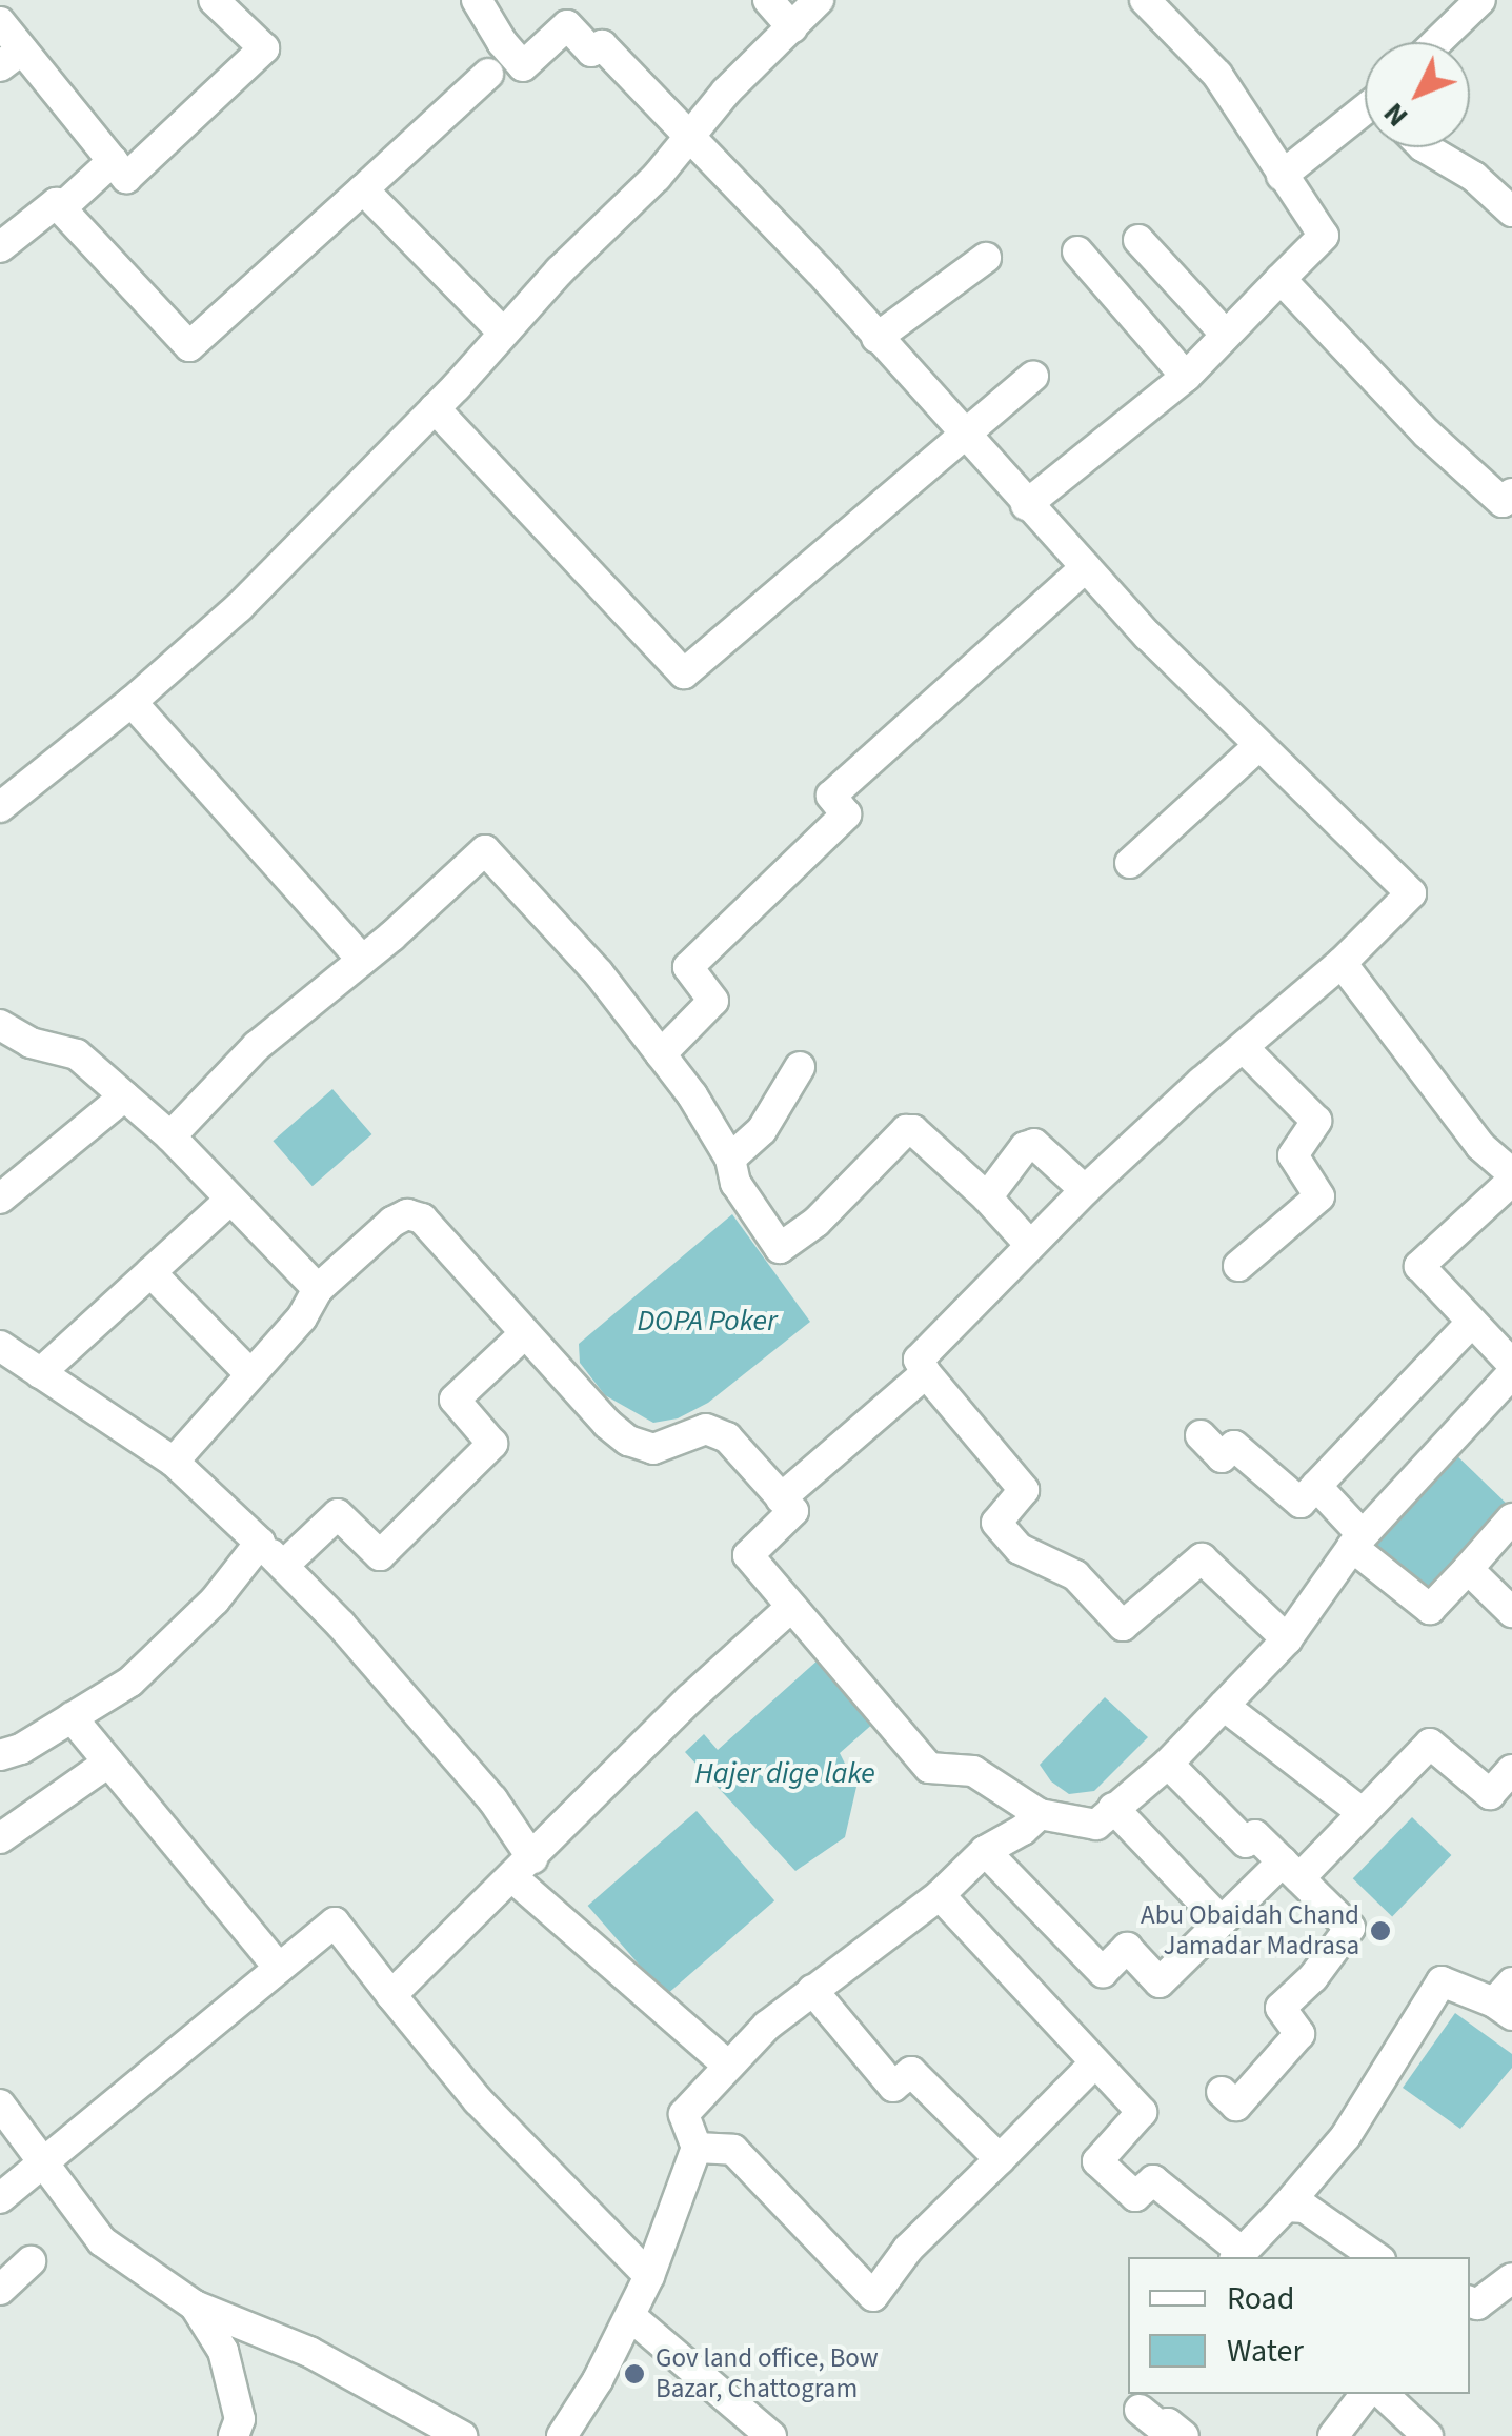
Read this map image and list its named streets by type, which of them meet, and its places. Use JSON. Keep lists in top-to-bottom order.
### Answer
{
  "water": ["DOPA Poker", "Hajer dige lake"],
  "places": ["Abu Obaidah Chand Jamadar Madrasa", "Gov land office, Bow Bazar, Chattogram"],
  "legend": ["Road", "Water"],
  "north": "bottom left"
}
